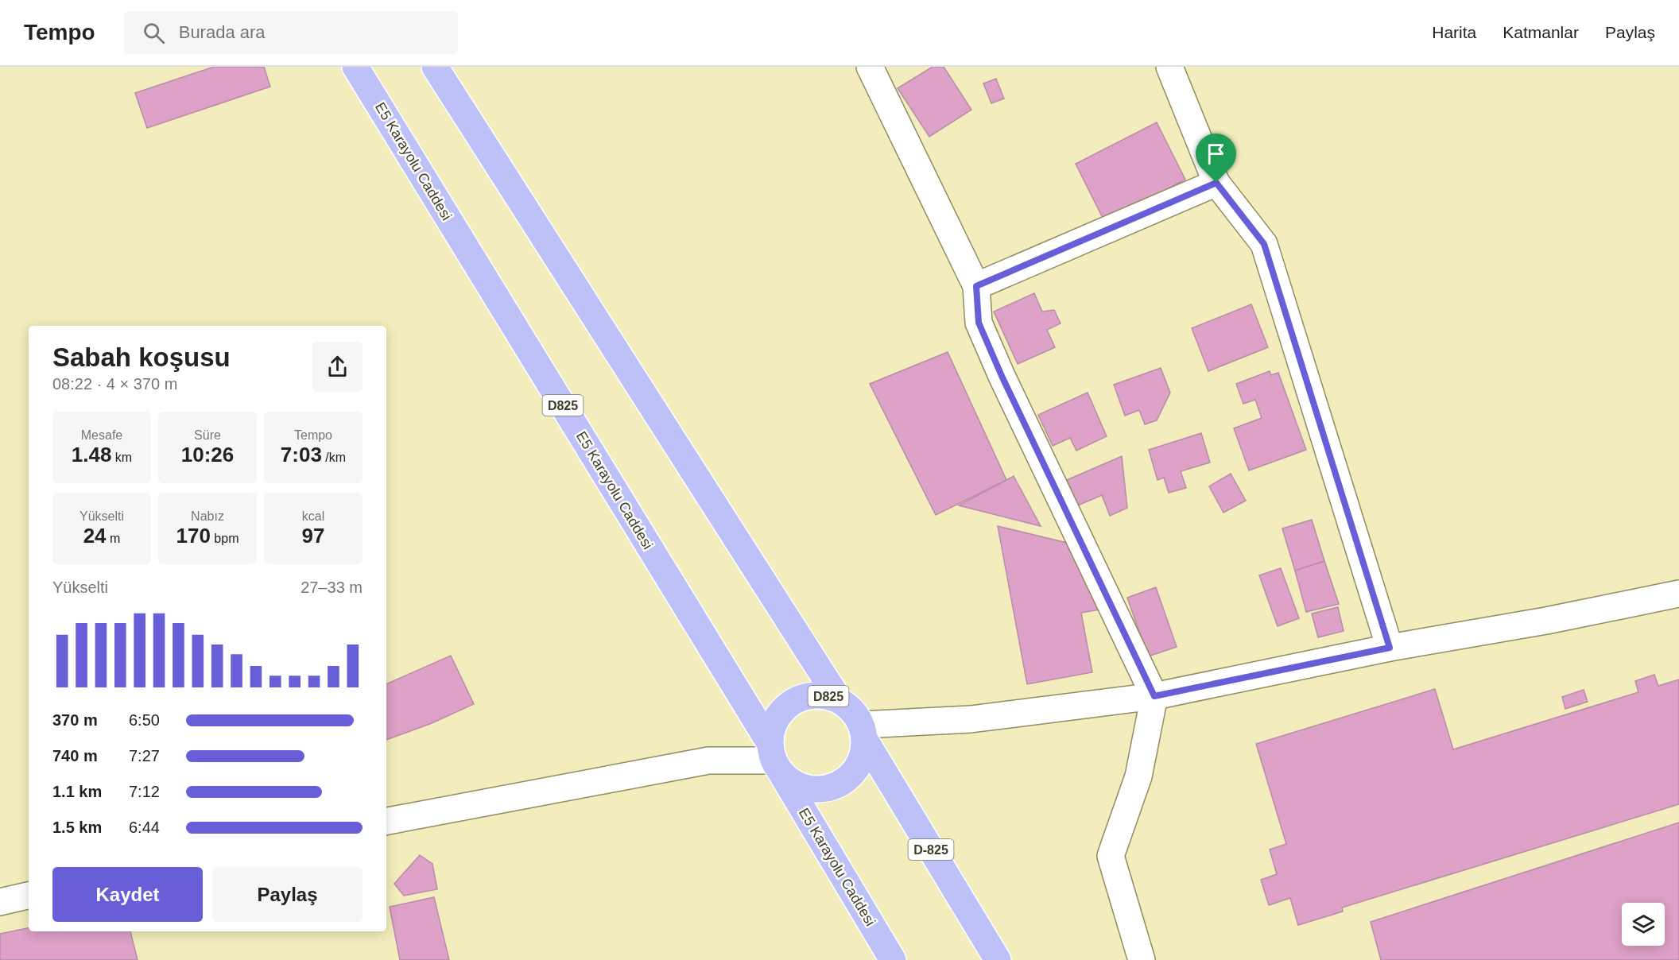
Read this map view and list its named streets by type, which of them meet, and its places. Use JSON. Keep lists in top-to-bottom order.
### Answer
{
  "streets": {
    "highway": ["E5 Karayolu Caddesi", "D825", "D-825"]
  },
  "crossings": [
    ["E5 Karayolu Caddesi", "D825"],
    ["E5 Karayolu Caddesi", "D-825"],
    ["D825", "D-825"]
  ],
  "page": {
    "header": "Tempo",
    "search": "Burada ara",
    "nav": ["Harita", "Katmanlar", "Paylaş"],
    "heading": ["Sabah koşusu", "08:22 · 4 × 370 m"],
    "stats": [
      ["Mesafe", "1.48 km"],
      ["Süre", "10:26"],
      ["Tempo", "7:03 /km"],
      ["Yükselti", "24 m"],
      ["Nabız", "170 bpm"],
      ["kcal", "97"]
    ],
    "chart": ["Yükselti", "27–33 m"],
    "list": [
      {
        "name": "370 m",
        "note": "6:50"
      },
      {
        "name": "740 m",
        "note": "7:27"
      },
      {
        "name": "1.1 km",
        "note": "7:12"
      },
      {
        "name": "1.5 km",
        "note": "6:44"
      }
    ],
    "buttons": ["Kaydet", "Paylaş"]
  }
}
